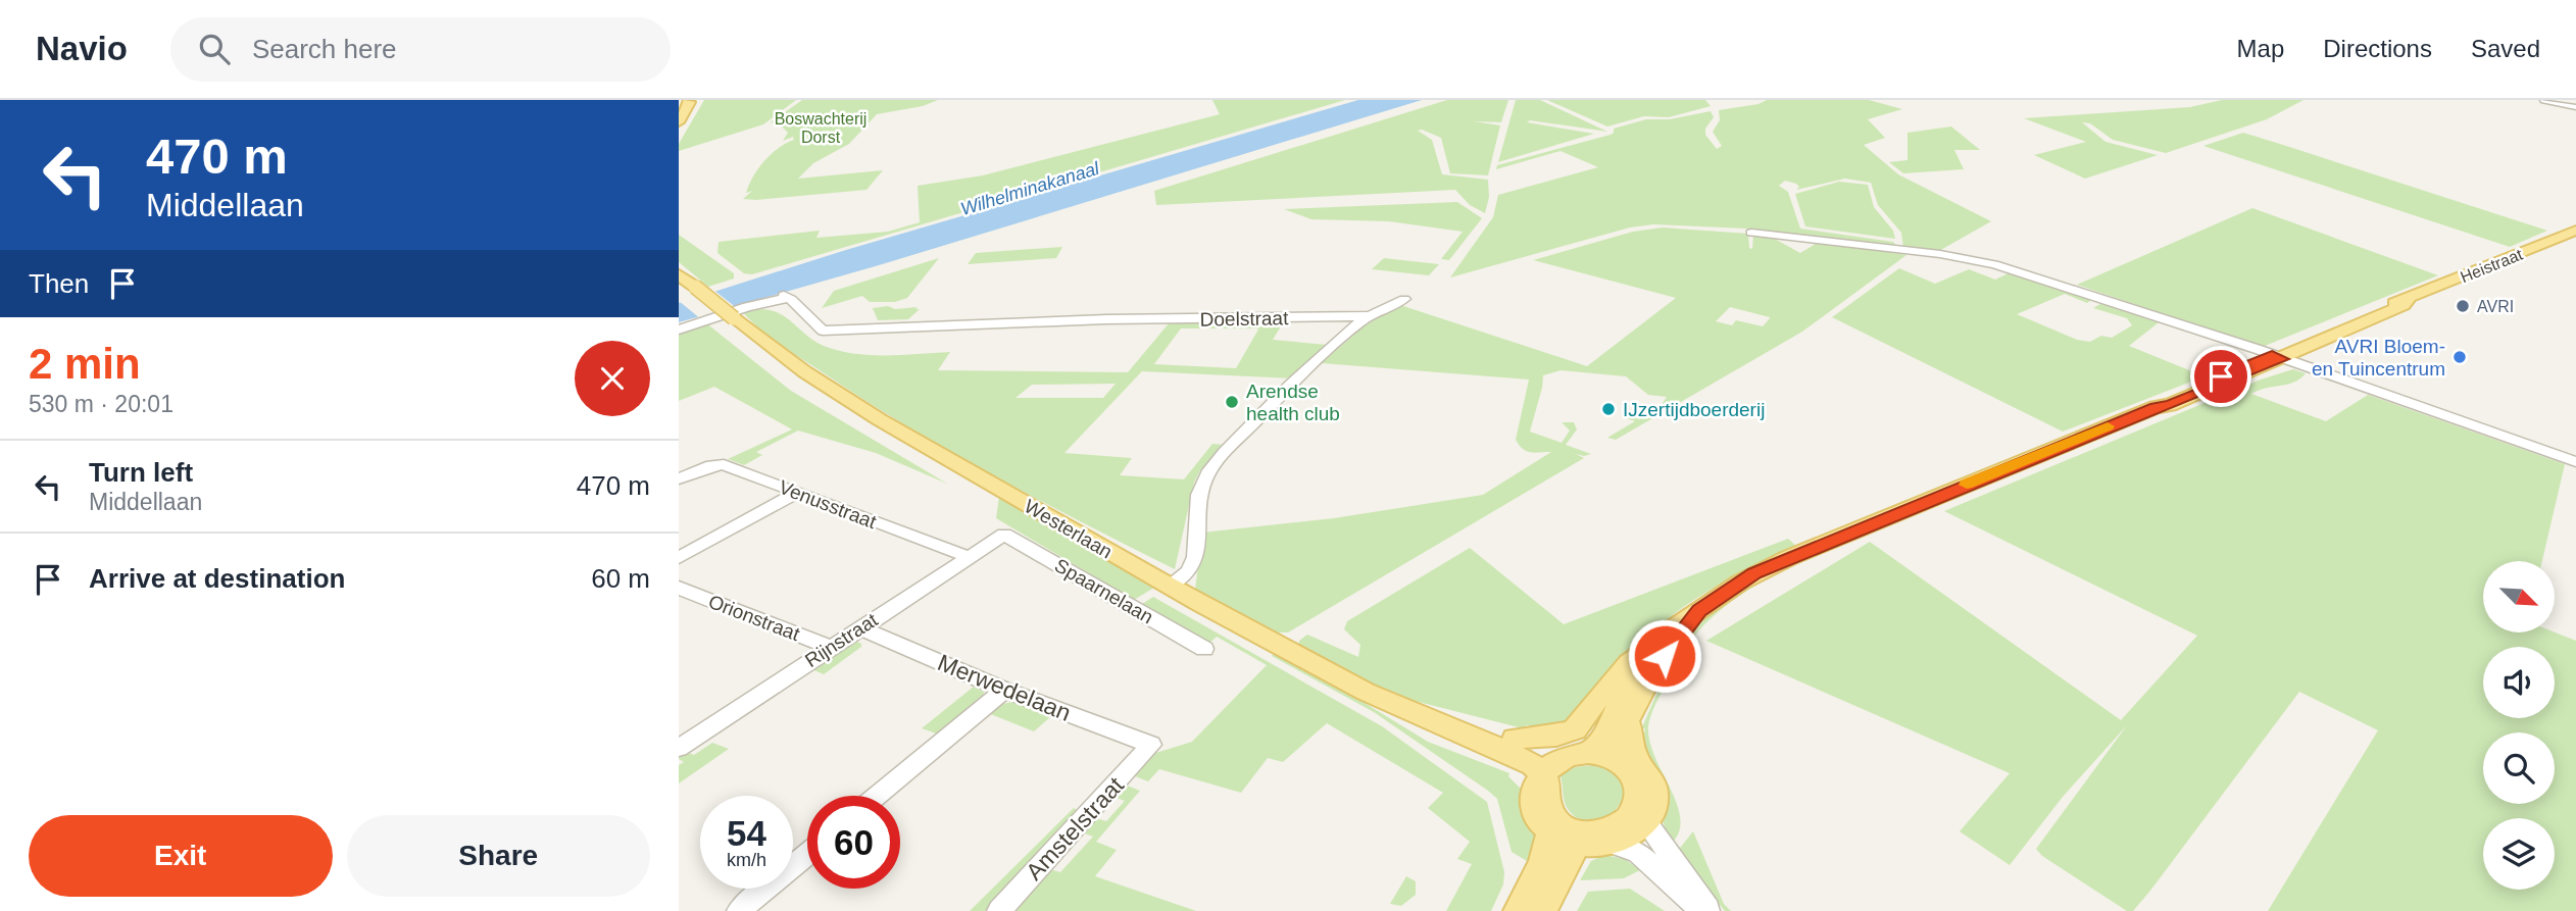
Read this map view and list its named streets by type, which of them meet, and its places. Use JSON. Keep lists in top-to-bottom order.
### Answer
{
  "streets": {
    "main road": ["Heistraat", "Westerlaan"],
    "street": [
      "Doelstraat",
      "Venusstraat",
      "Spaarnelaan",
      "Orionstraat",
      "Rijnstraat",
      "Merwedelaan",
      "Amstelstraat"
    ]
  },
  "crossings": [
    ["Venusstraat", "Rijnstraat"],
    ["Spaarnelaan", "Rijnstraat"],
    ["Orionstraat", "Rijnstraat"],
    ["Rijnstraat", "Merwedelaan"],
    ["Merwedelaan", "Amstelstraat"]
  ],
  "water": ["Wilhelminakanaal"],
  "parks": ["Boswachterij Dorst"],
  "places": [
    "AVRI",
    "AVRI Bloem- en Tuincentrum",
    "Arendse health club",
    "IJzertijdboerderij"
  ],
  "north": "bottom right",
  "page": {
    "header": "Navio",
    "search": "Search here",
    "nav": ["Map", "Directions", "Saved"],
    "turn": ["470 m", "Middellaan"],
    "then": "Then",
    "heading": ["2 min", "530 m · 20:01"],
    "list": [
      {
        "name": "Turn left",
        "note": "Middellaan",
        "value": "470 m"
      },
      {
        "name": "Arrive at destination",
        "value": "60 m"
      }
    ],
    "speed": "54 km/h",
    "limit": "60",
    "buttons": ["Exit", "Share"]
  }
}
